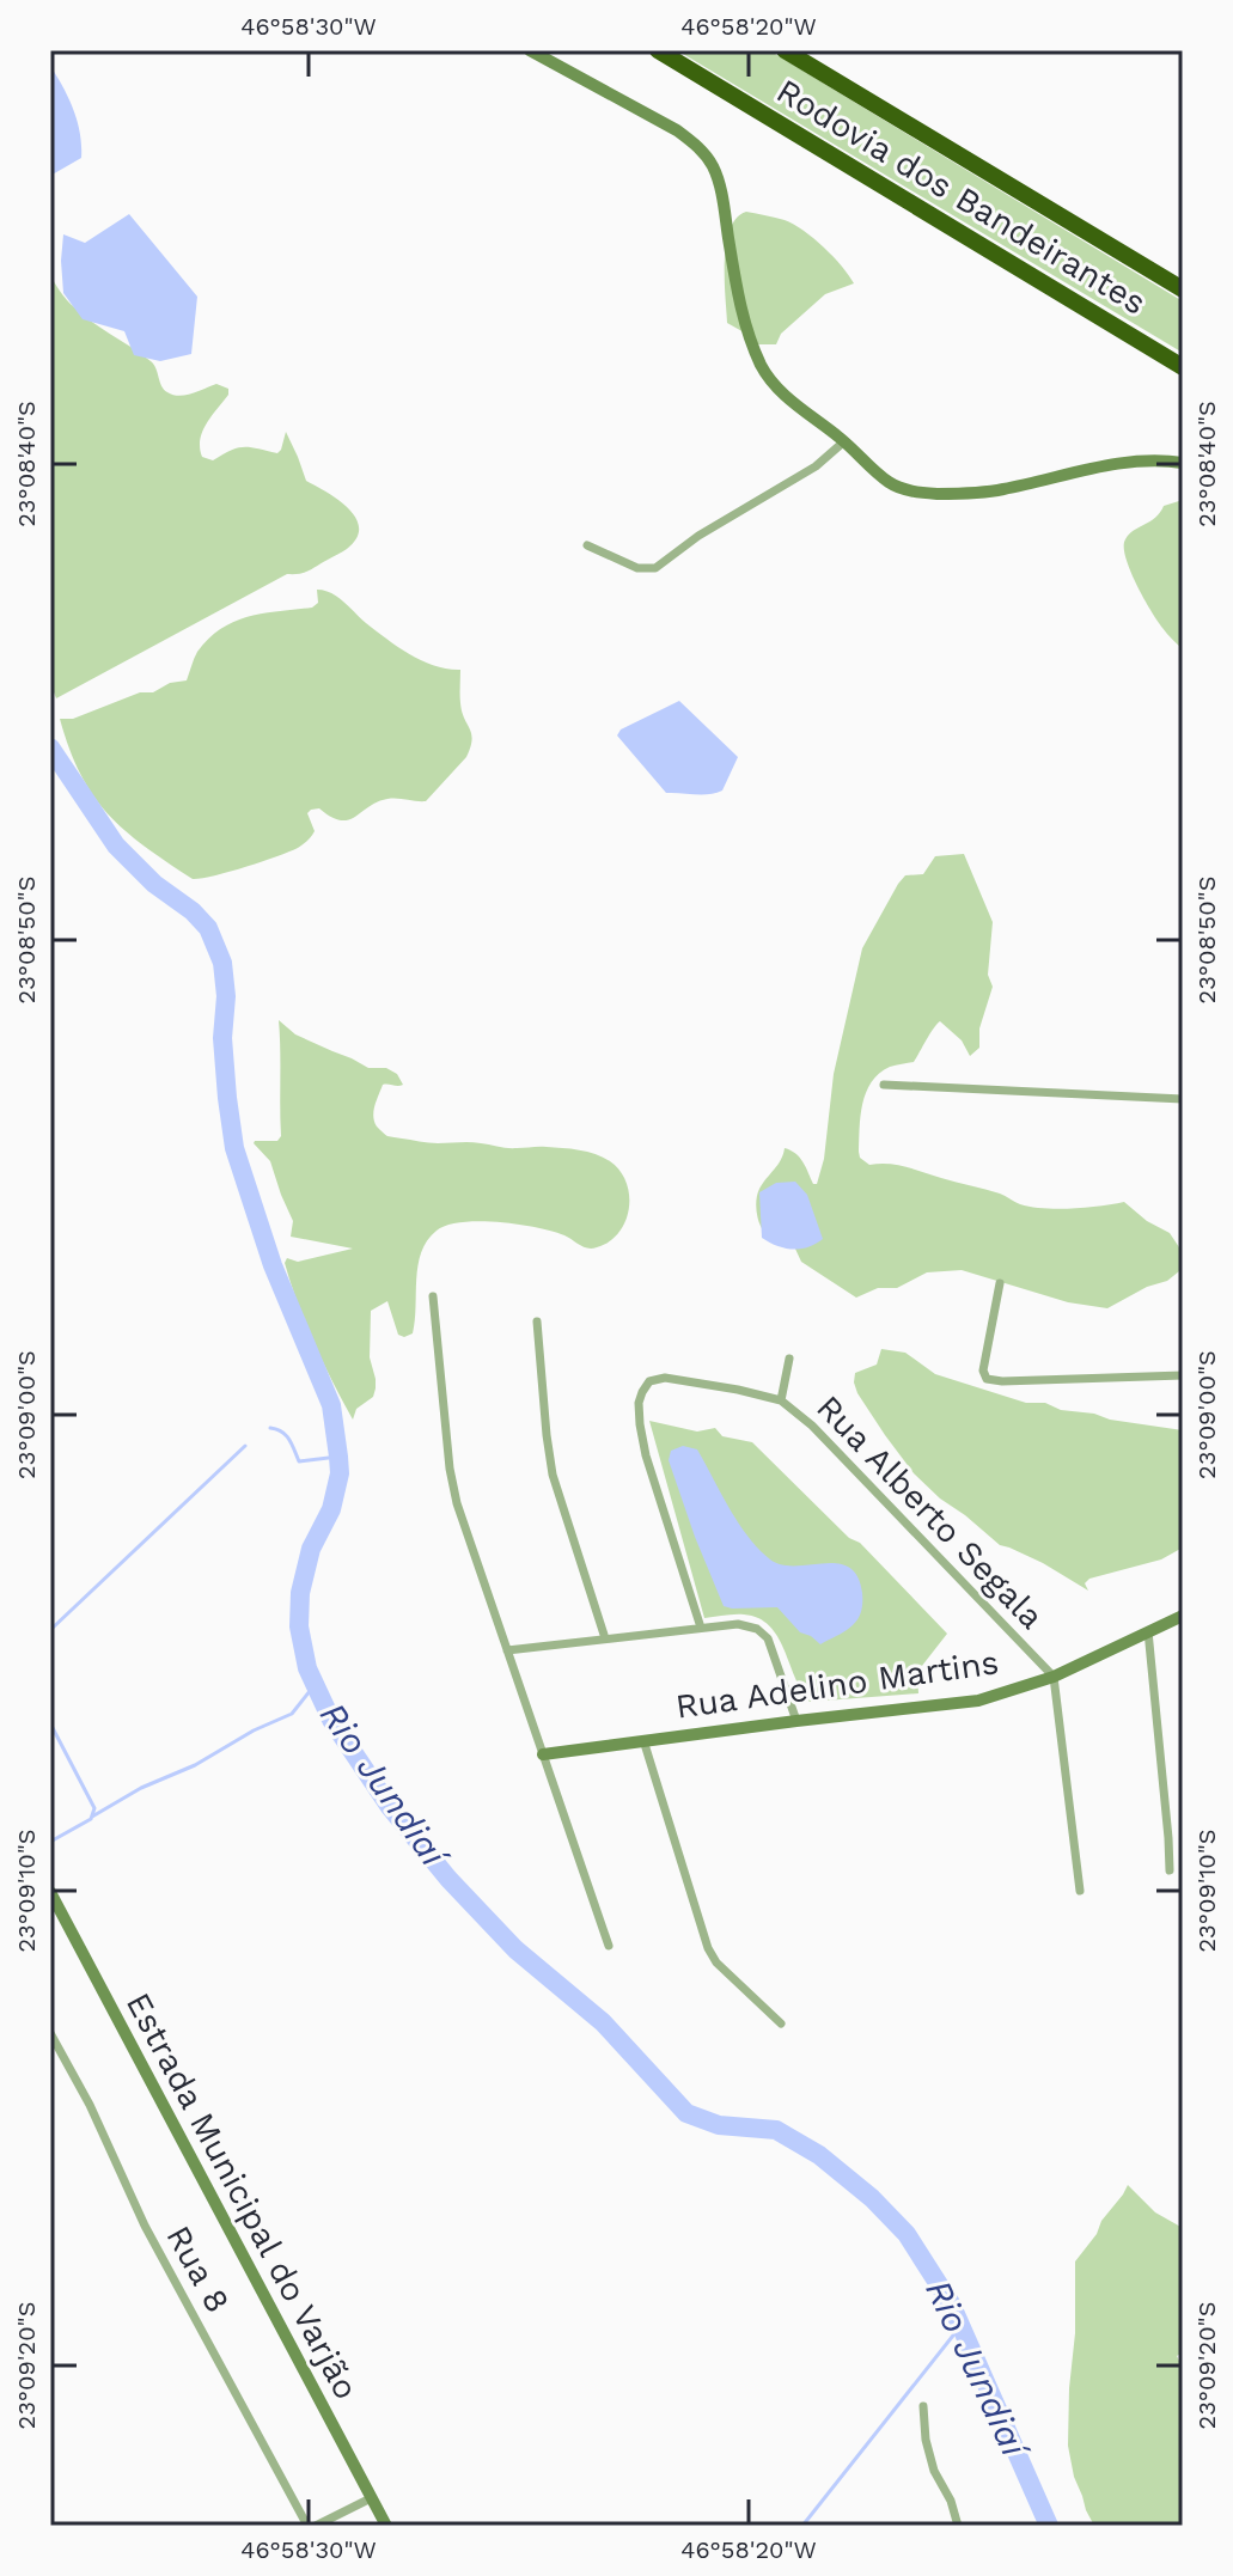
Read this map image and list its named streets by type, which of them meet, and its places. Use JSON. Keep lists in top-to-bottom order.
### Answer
{
  "streets": {
    "highway": ["Rodovia dos Bandeirantes"],
    "street": [
      "Rua Alberto Segala",
      "Rua Adelino Martins",
      "Estrada Municipal do Varjão",
      "Rua 8"
    ]
  },
  "crossings": [
    ["Rua Alberto Segala", "Rua Adelino Martins"]
  ],
  "water": ["Rio Jundiaí"],
  "coordinates": [
    "46°58'30\"W",
    "46°58'20\"W",
    "23°08'40\"S",
    "23°08'50\"S",
    "23°09'00\"S",
    "23°09'10\"S",
    "23°09'20\"S"
  ]
}
